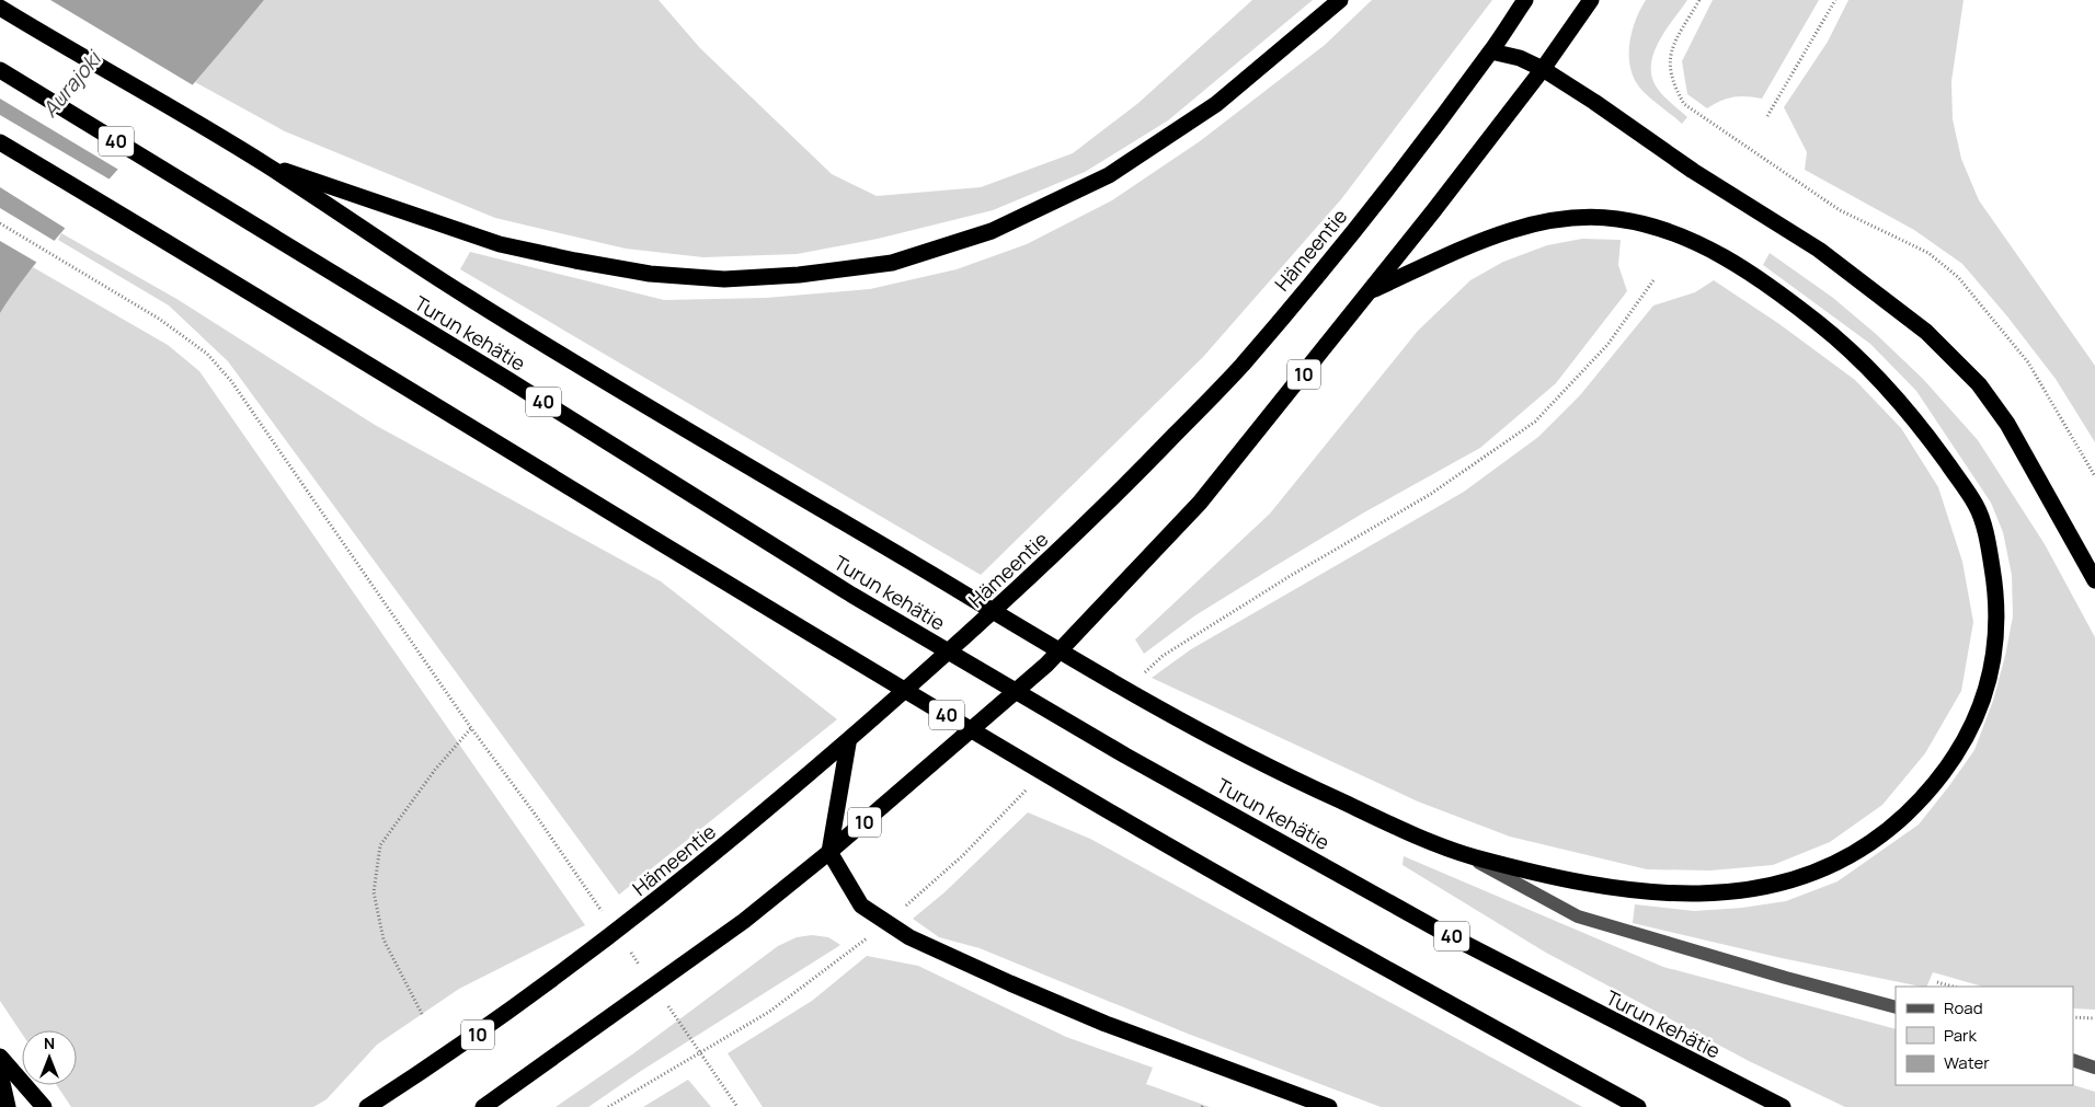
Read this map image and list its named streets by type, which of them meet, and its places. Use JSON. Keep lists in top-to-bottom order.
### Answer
{
  "streets": {
    "highway": [
      "40",
      "Hämeentie",
      "Turun kehätie",
      "10"
    ]
  },
  "water": ["Aurajoki"],
  "legend": ["Road", "Park", "Water"],
  "north": "top"
}
